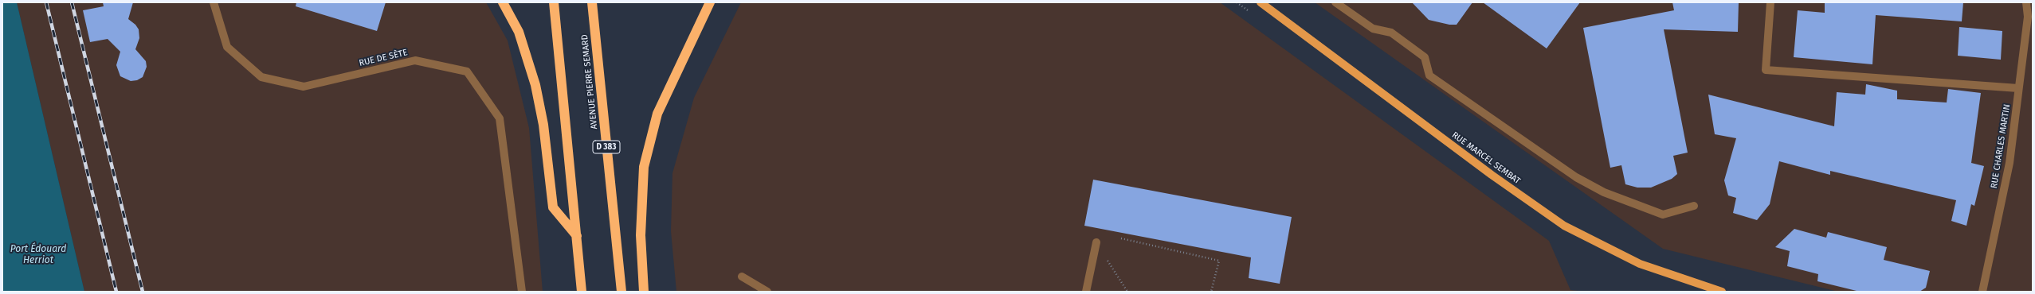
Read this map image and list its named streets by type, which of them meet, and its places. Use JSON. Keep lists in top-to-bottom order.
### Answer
{
  "streets": {
    "highway": ["AVENUE PIERRE SEMARD", "D 383"],
    "main road": ["RUE MARCEL SEMBAT"],
    "street": ["RUE DE SÈTE", "RUE CHARLES MARTIN"]
  },
  "water": ["Port Édouard Herriot"]
}
